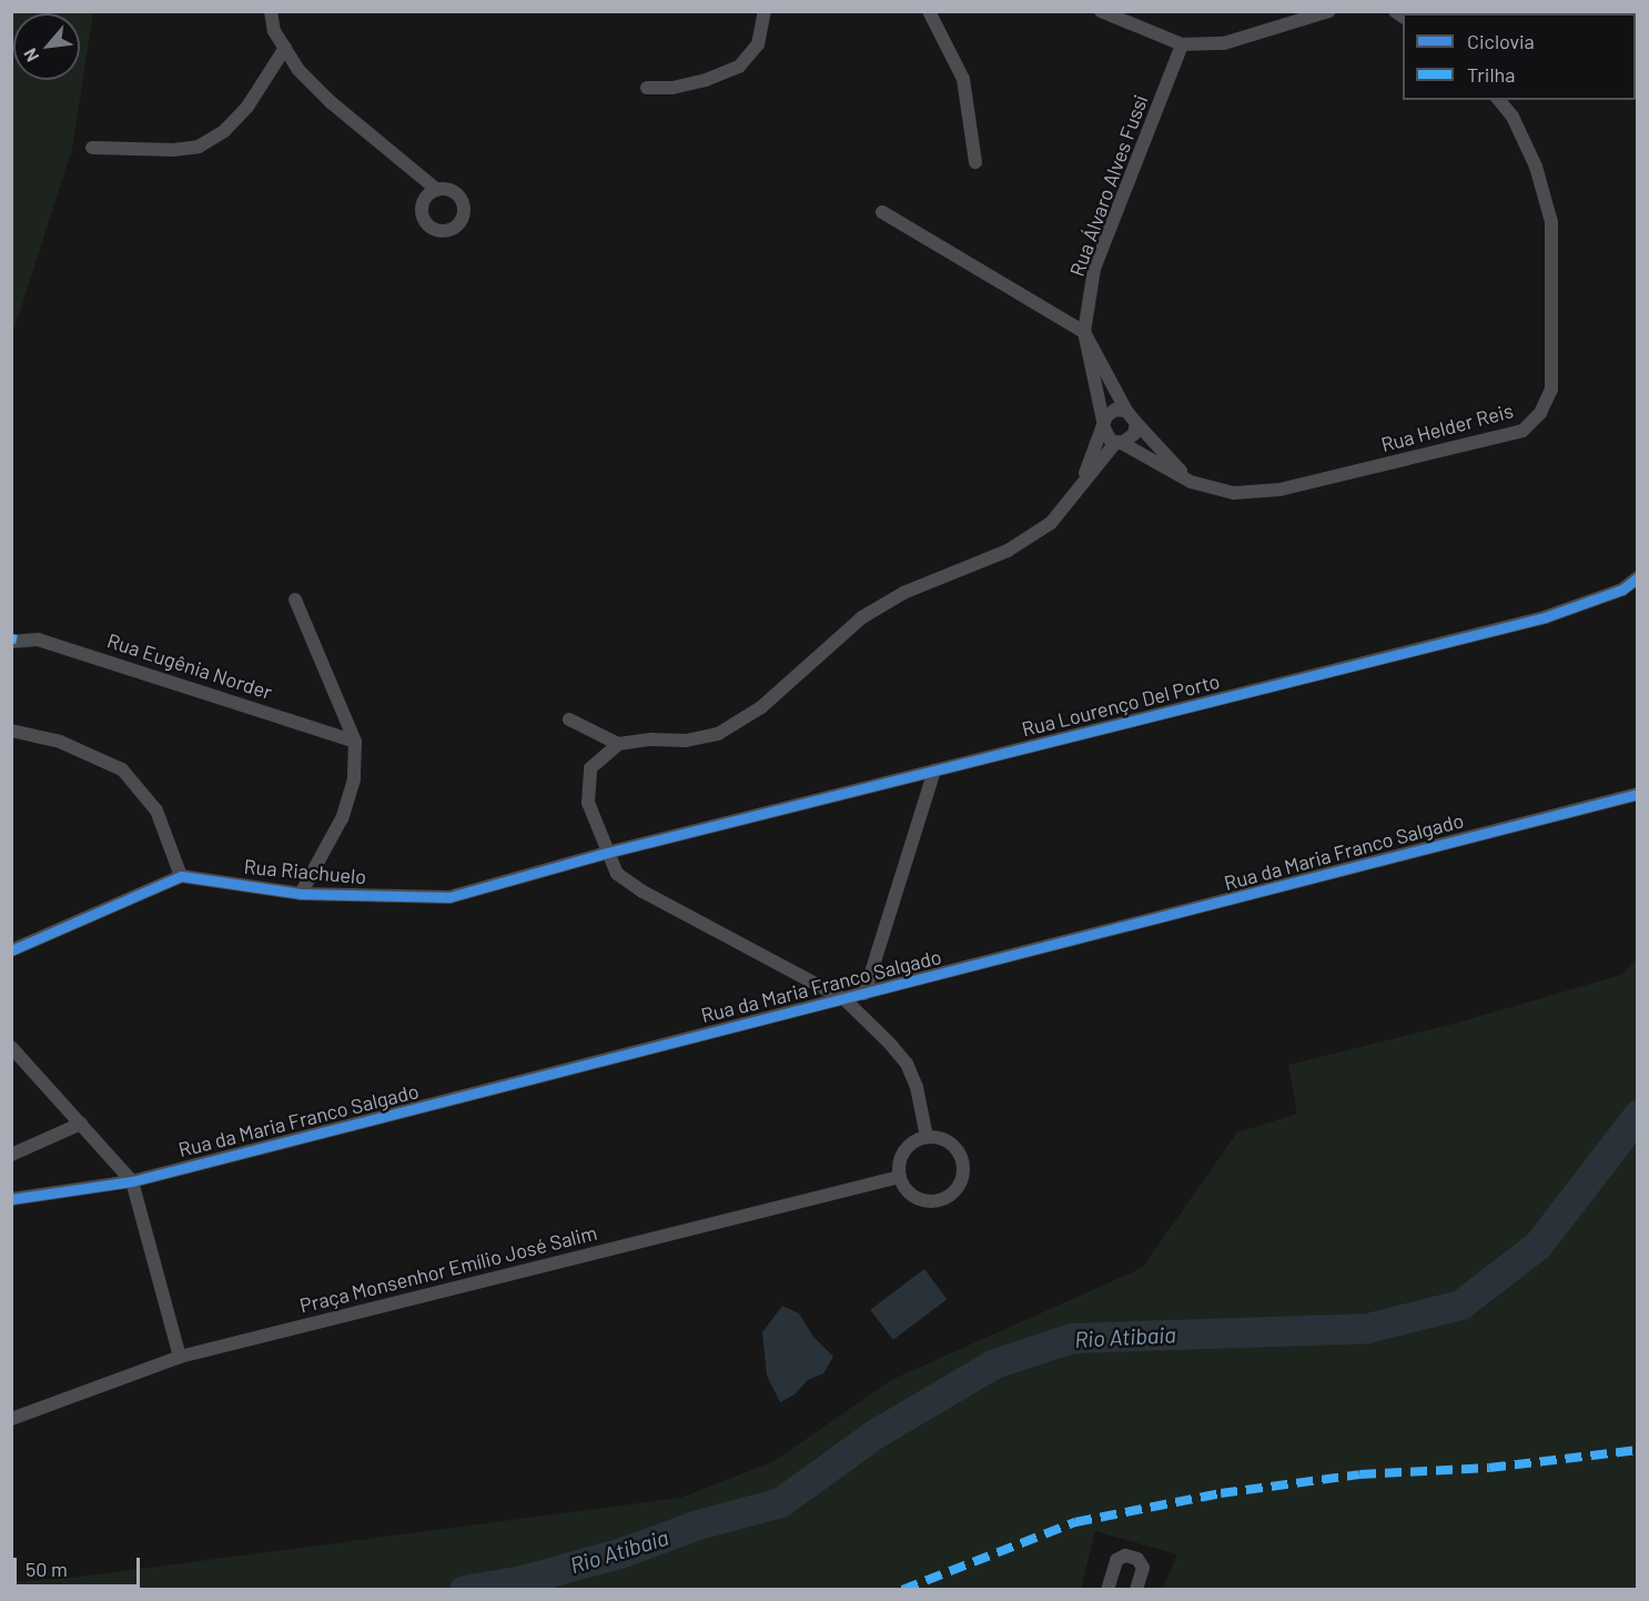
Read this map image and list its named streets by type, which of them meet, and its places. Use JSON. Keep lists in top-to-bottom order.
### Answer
{
  "streets": {
    "street": [
      "Rua Álvaro Alves Fussi",
      "Rua Helder Reis",
      "Rua Eugênia Norder",
      "Rua Lourenço Del Porto",
      "Rua da Maria Franco Salgado",
      "Rua Riachuelo",
      "Praça Monsenhor Emílio José Salim"
    ]
  },
  "crossings": [
    ["Rua Álvaro Alves Fussi", "Rua Helder Reis"],
    ["Rua Lourenço Del Porto", "Rua Riachuelo"]
  ],
  "water": ["Rio Atibaia"],
  "legend": ["Ciclovia", "Trilha"],
  "scale_bar": "50 m",
  "north": "bottom left"
}
